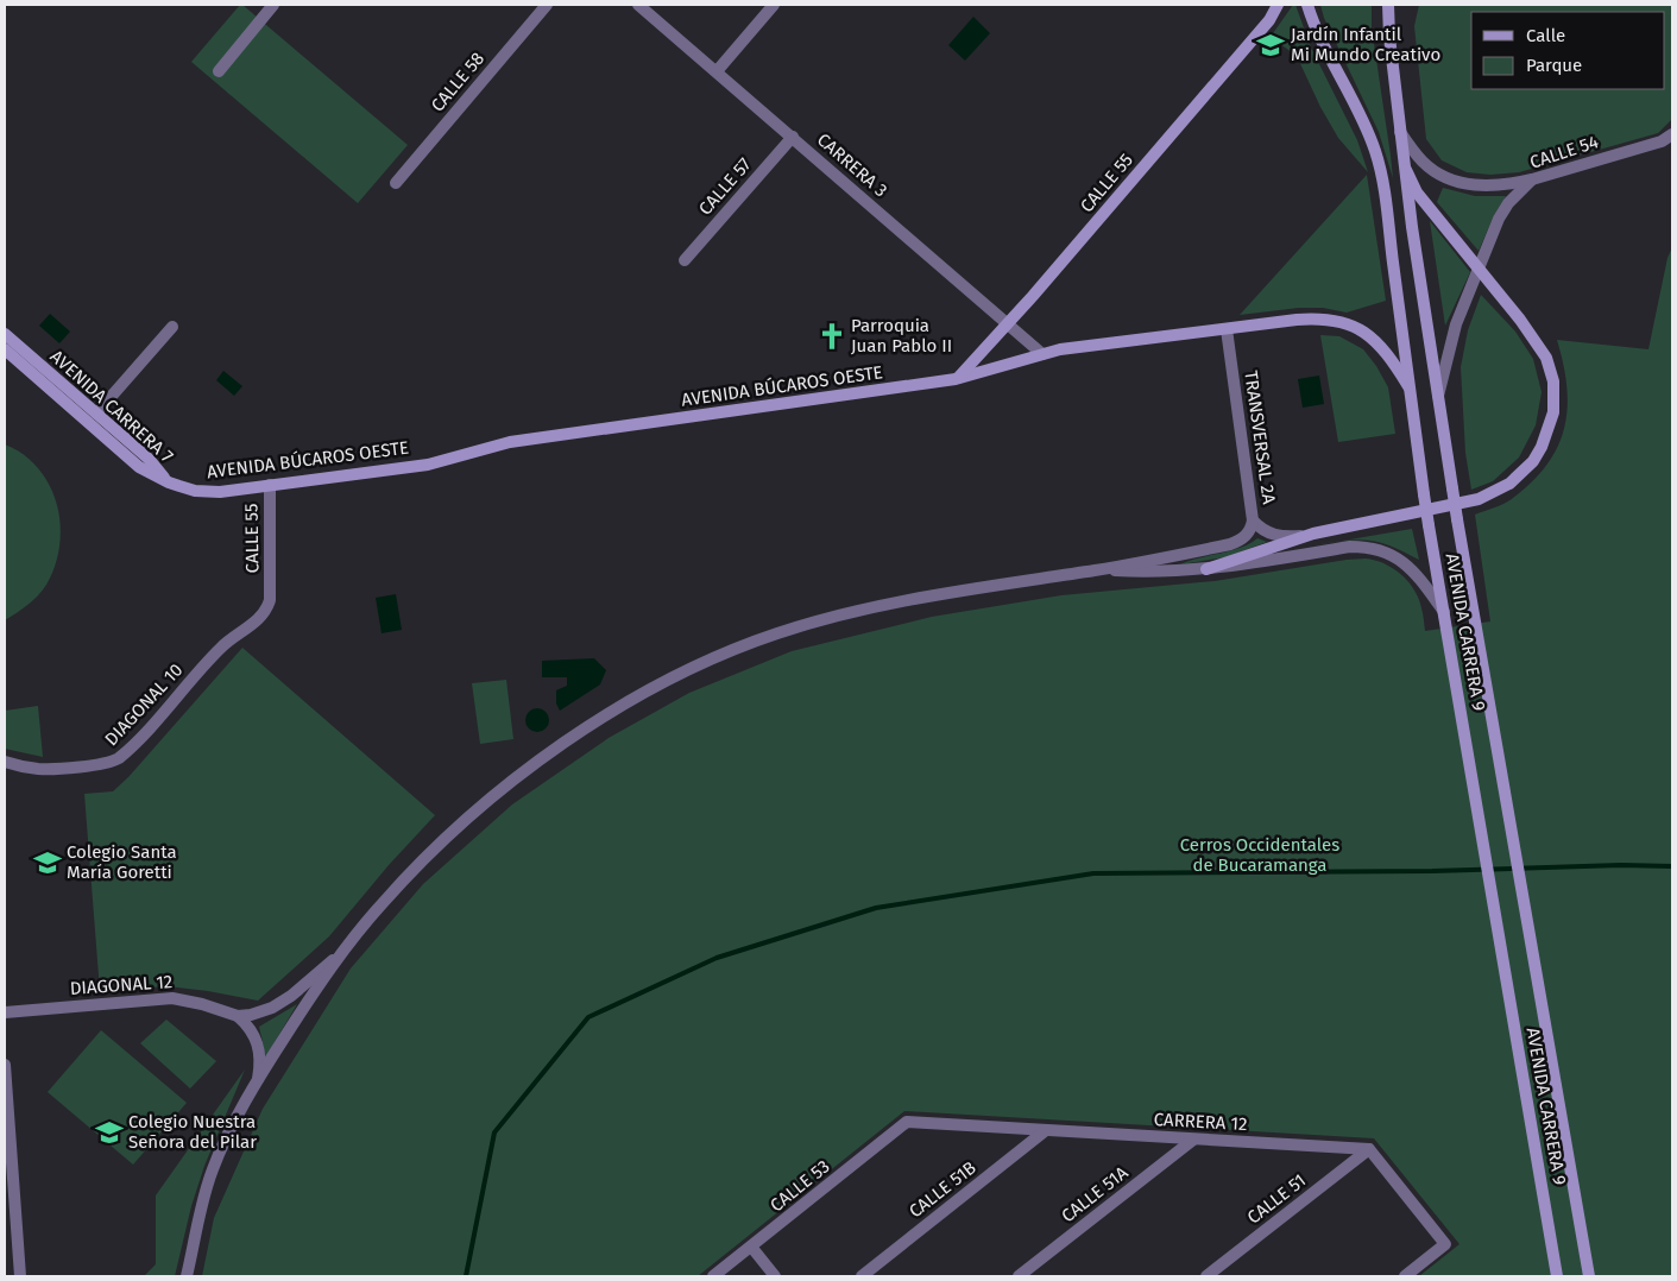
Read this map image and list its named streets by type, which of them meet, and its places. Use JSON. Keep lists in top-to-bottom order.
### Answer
{
  "streets": {
    "main road": [
      "CALLE 55",
      "AVENIDA BÚCAROS OESTE",
      "AVENIDA CARRERA 7",
      "AVENIDA CARRERA 9"
    ],
    "street": [
      "CALLE 58",
      "CALLE 54",
      "CARRERA 3",
      "CALLE 57",
      "TRANSVERSAL 2A",
      "DIAGONAL 10",
      "DIAGONAL 12",
      "CARRERA 12",
      "CALLE 53",
      "CALLE 51B",
      "CALLE 51A",
      "CALLE 51"
    ]
  },
  "crossings": [
    ["CALLE 54", "AVENIDA CARRERA 9"],
    ["CARRERA 3", "CALLE 55"],
    ["CARRERA 3", "CALLE 57"],
    ["CARRERA 3", "AVENIDA BÚCAROS OESTE"],
    ["CALLE 55", "AVENIDA BÚCAROS OESTE"],
    ["CALLE 55", "DIAGONAL 10"],
    ["AVENIDA BÚCAROS OESTE", "AVENIDA CARRERA 7"],
    ["AVENIDA BÚCAROS OESTE", "TRANSVERSAL 2A"],
    ["AVENIDA BÚCAROS OESTE", "AVENIDA CARRERA 9"],
    ["CARRERA 12", "CALLE 53"],
    ["CARRERA 12", "CALLE 51B"],
    ["CARRERA 12", "CALLE 51A"],
    ["CARRERA 12", "CALLE 51"]
  ],
  "parks": ["Cerros Occidentales de Bucaramanga"],
  "places": {
    "school or university": ["Jardín Infantil Mi Mundo Creativo", "Colegio Santa María Goretti", "Colegio Nuestra Señora del Pilar"],
    "church": ["Parroquia Juan Pablo II"]
  },
  "legend": ["Calle", "Parque"]
}
